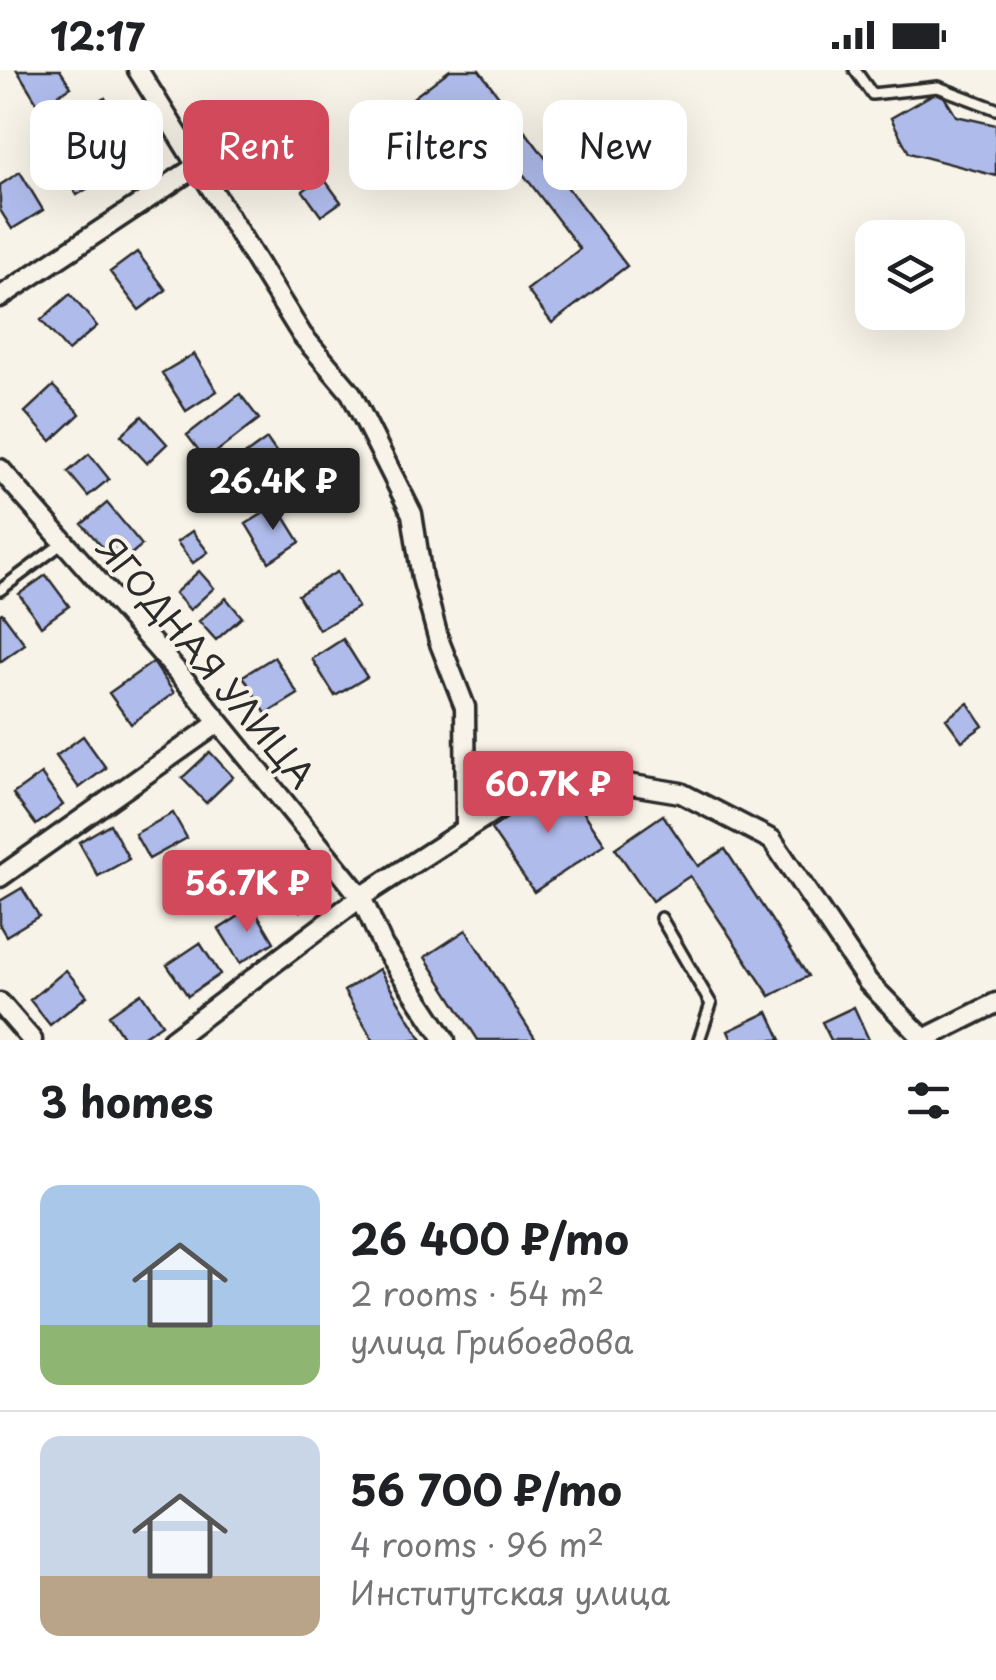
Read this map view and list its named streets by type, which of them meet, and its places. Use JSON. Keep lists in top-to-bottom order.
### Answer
{
  "streets": {
    "street": ["ЯГОДНАЯ УЛИЦА"]
  },
  "page": {
    "status": "12:17",
    "chip": [
      "Buy",
      "Rent",
      "Filters",
      "New"
    ],
    "price": ["26.4K ₽", "60.7K ₽", "56.7K ₽"],
    "heading": "3 homes",
    "list": [
      {
        "name": "26 400 ₽/mo",
        "note": "2 rooms · 54 m² · улица Грибоедова"
      },
      {
        "name": "56 700 ₽/mo",
        "note": "4 rooms · 96 m² · Институтская улица"
      }
    ]
  }
}
